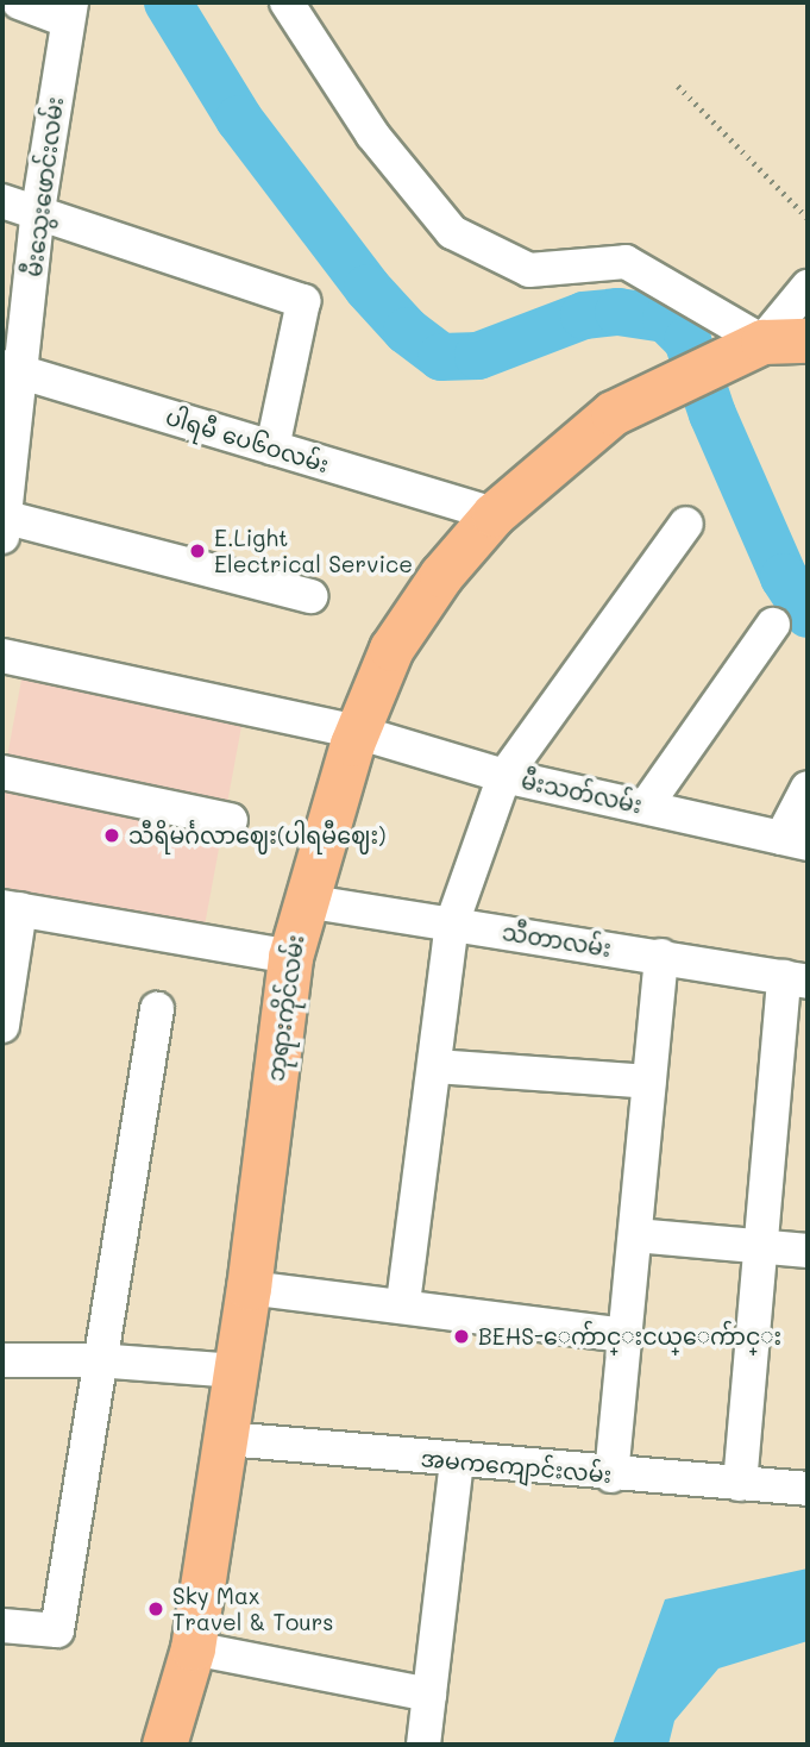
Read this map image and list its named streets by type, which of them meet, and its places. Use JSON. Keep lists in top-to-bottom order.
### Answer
{
  "streets": {
    "main road": ["ဘုရားကိုင်လမ်း"],
    "street": [
      "မီးသွေးဖောင်းလမ်း",
      "ပါရမီ ပေ၆ဝလမ်း",
      "မီးသတ်လမ်း",
      "သီတာလမ်း",
      "အမကကျောင်းလမ်း"
    ]
  },
  "crossings": [
    ["မီးသွေးဖောင်းလမ်း", "ပါရမီ ပေ၆ဝလမ်း"],
    ["ပါရမီ ပေ၆ဝလမ်း", "ဘုရားကိုင်လမ်း"],
    ["မီးသတ်လမ်း", "ဘုရားကိုင်လမ်း"],
    ["သီတာလမ်း", "ဘုရားကိုင်လမ်း"],
    ["ဘုရားကိုင်လမ်း", "အမကကျောင်းလမ်း"]
  ],
  "places": [
    "E.Light Electrical Service",
    "သီရိမင်္ဂလာဈေး(ပါရမီဈေး)",
    "BEHS-ေက်ာင္းငယ္ေက်ာင္း",
    "Sky Max Travel & Tours"
  ]
}
